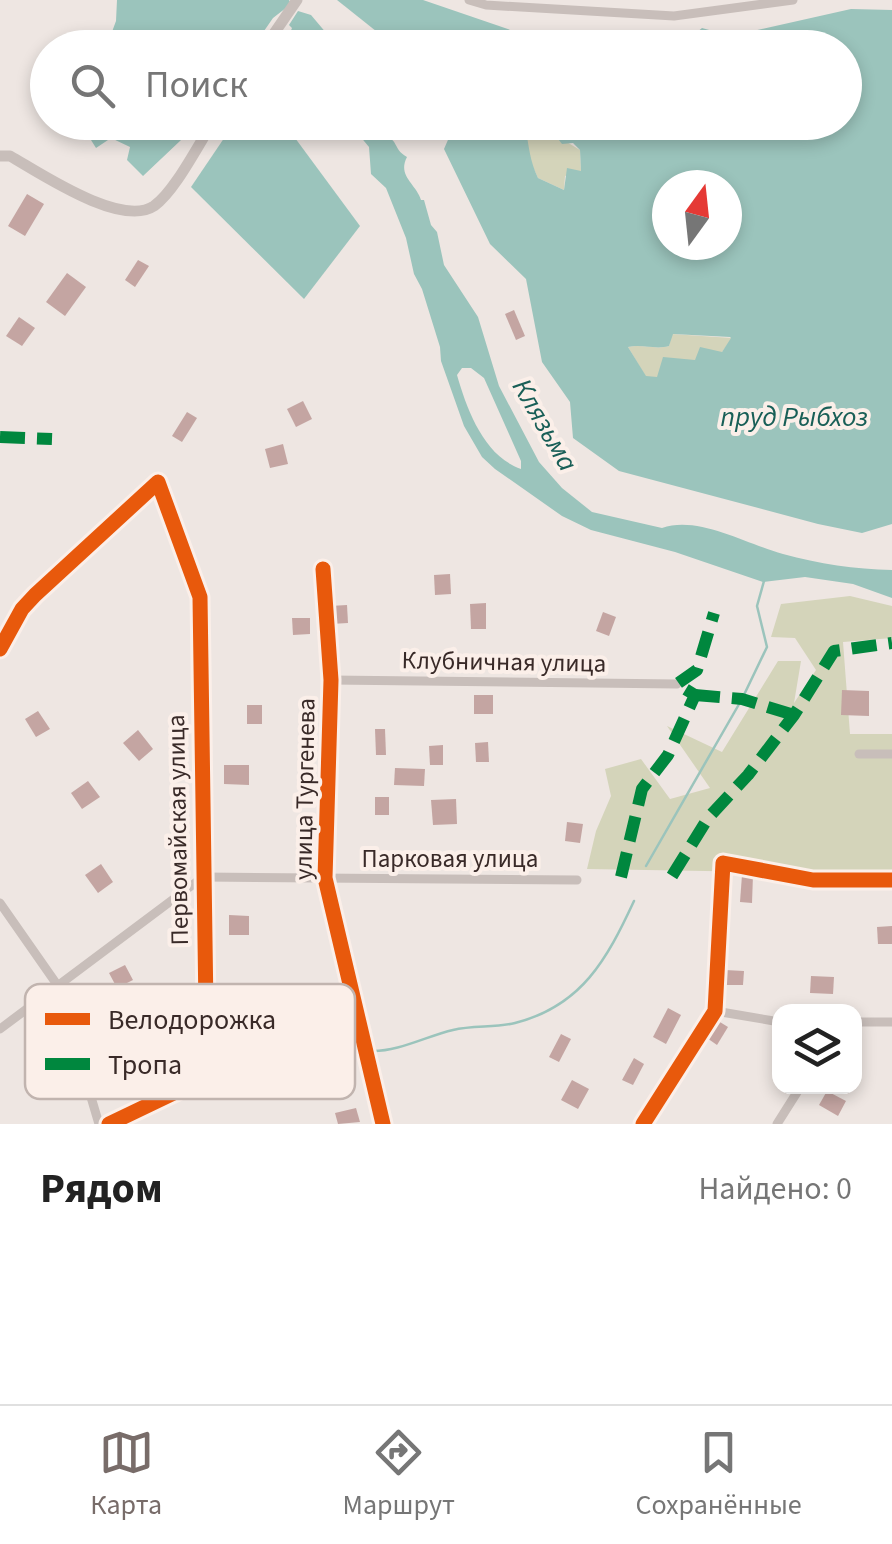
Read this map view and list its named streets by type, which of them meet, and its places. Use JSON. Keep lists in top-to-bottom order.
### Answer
{
  "streets": {
    "street": [
      "Клубничная улица",
      "улица Тургенева",
      "Первомайская улица",
      "Парковая улица"
    ]
  },
  "crossings": [
    ["Клубничная улица", "улица Тургенева"],
    ["улица Тургенева", "Парковая улица"],
    ["Первомайская улица", "Парковая улица"]
  ],
  "water": ["пруд Рыбхоз", "Клязьма"],
  "legend": ["Велодорожка", "Тропа"],
  "north": "top",
  "page": {
    "search": "Поиск",
    "heading": ["Рядом", "Найдено: 0"],
    "nav": ["Карта", "Маршрут", "Сохранённые"]
  }
}
